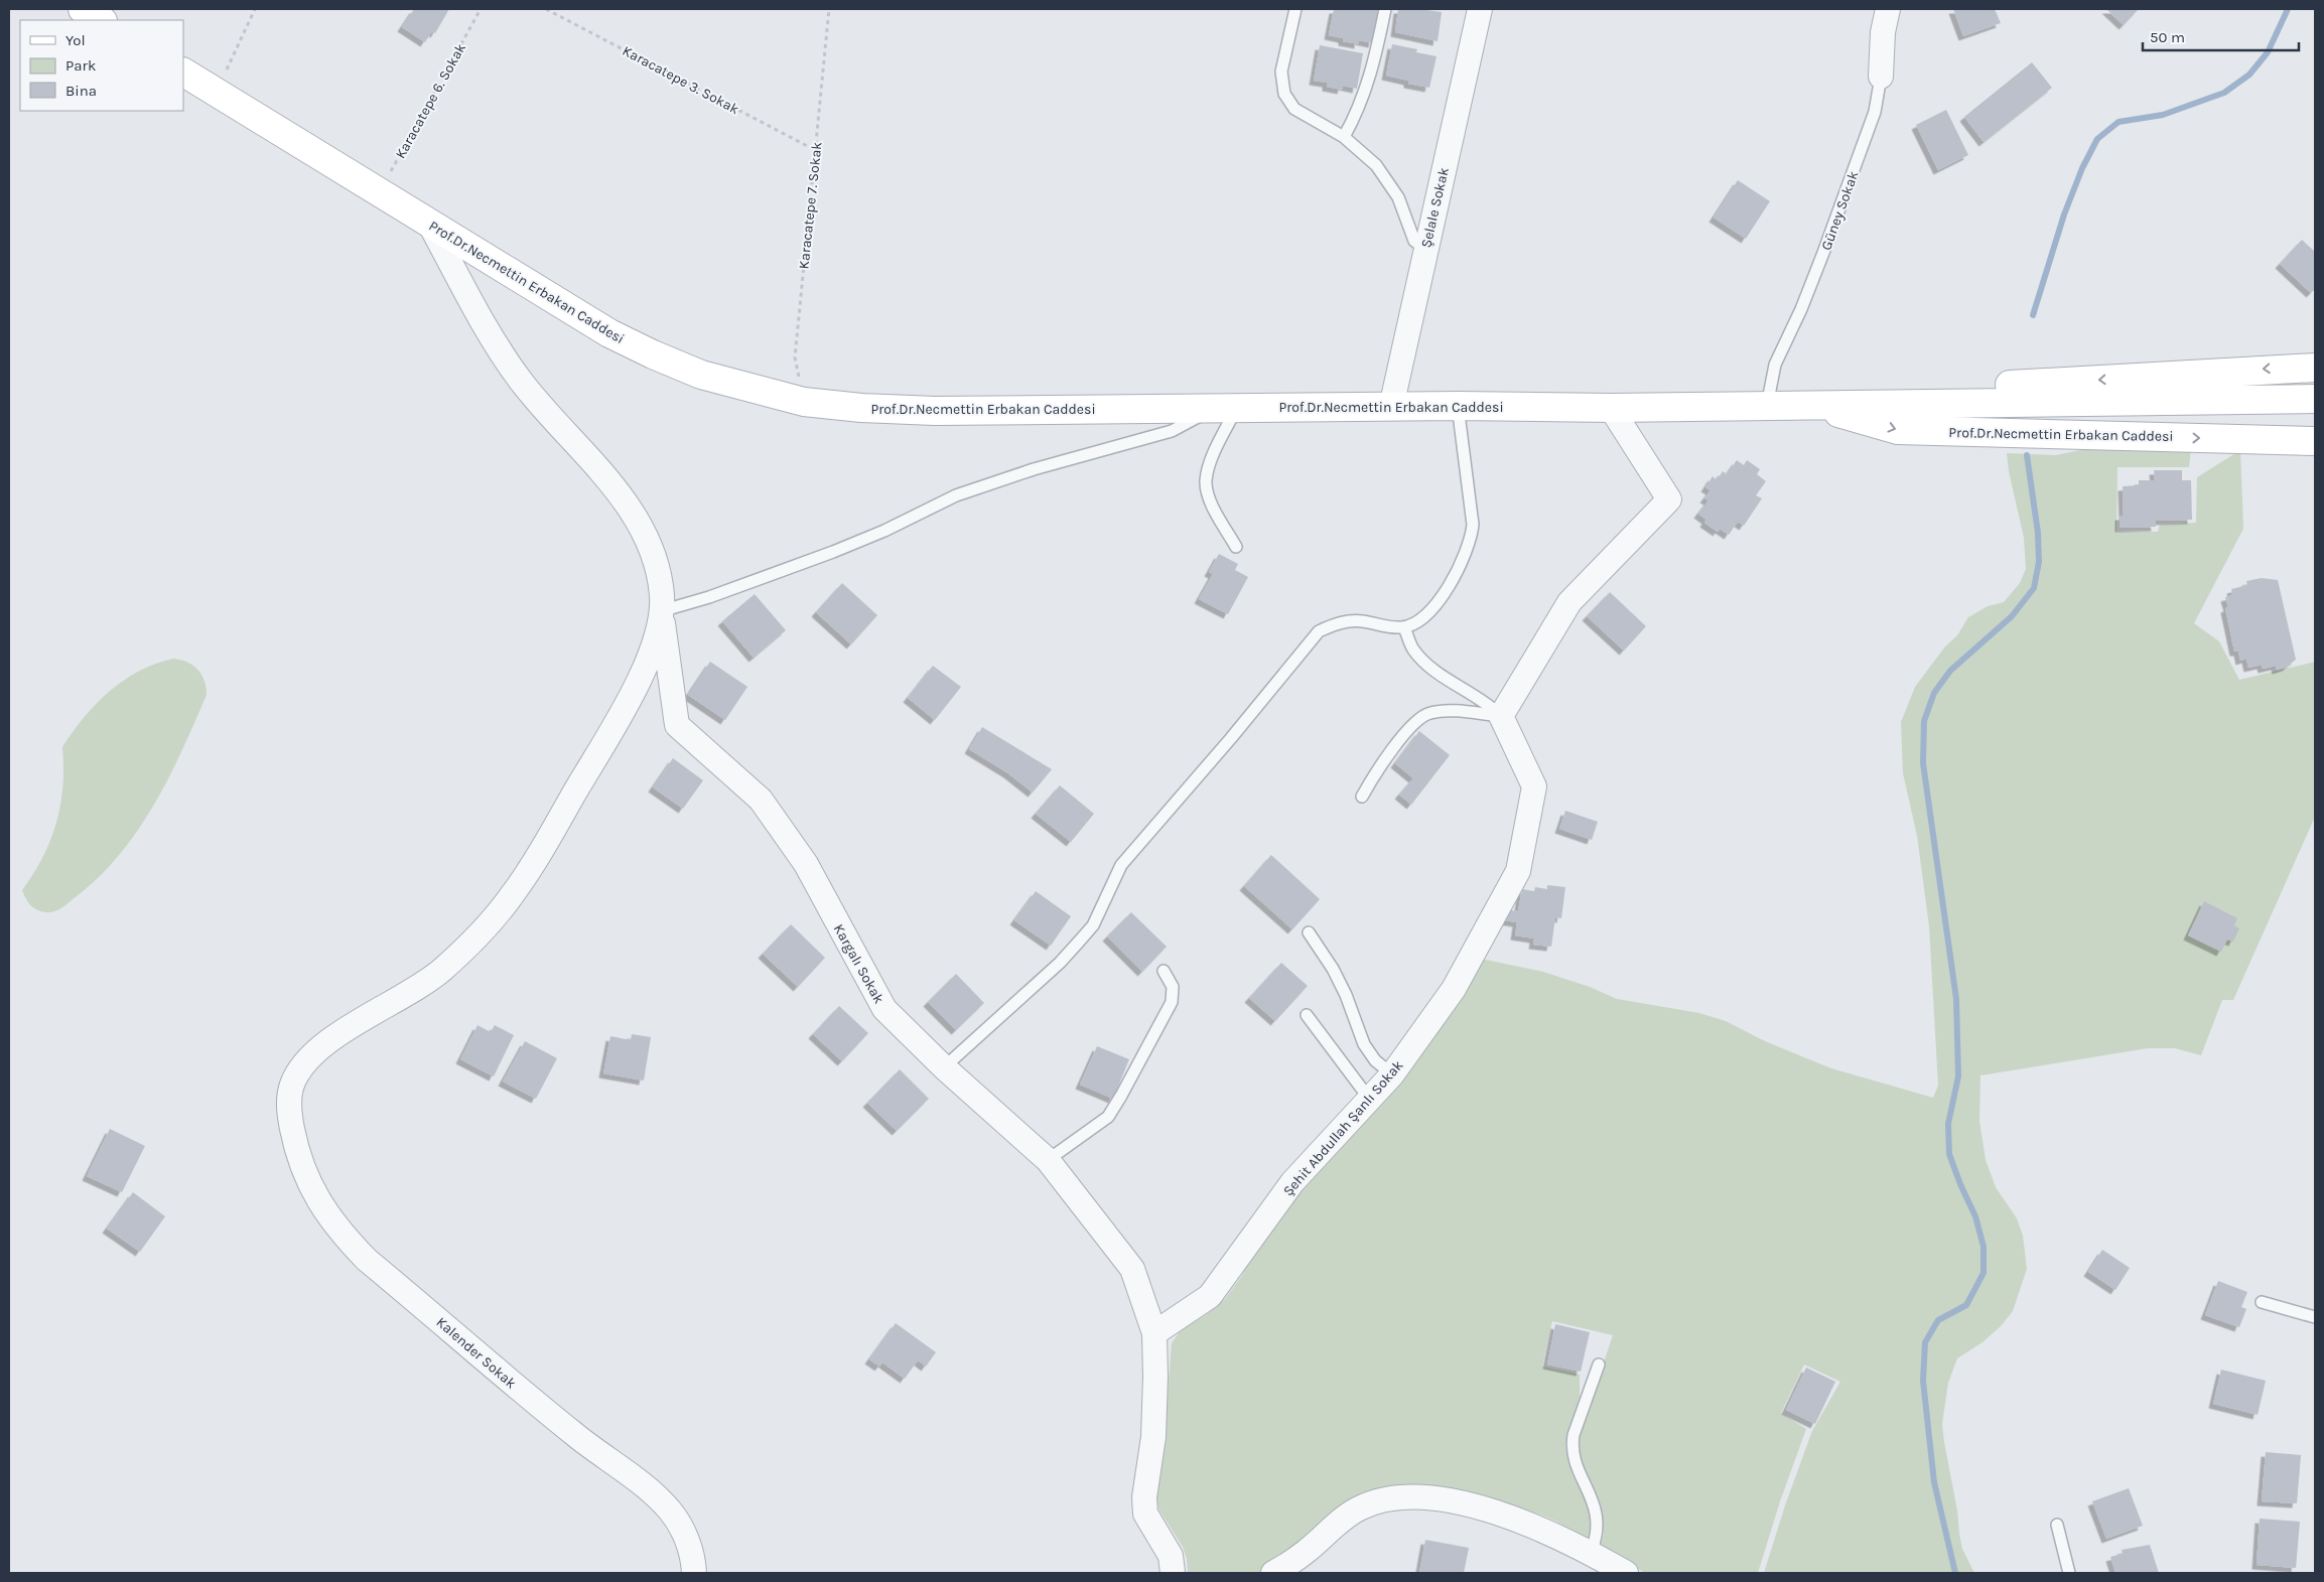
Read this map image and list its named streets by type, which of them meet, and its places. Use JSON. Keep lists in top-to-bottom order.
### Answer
{
  "streets": {
    "main road": ["Prof.Dr.Necmettin Erbakan Caddesi"],
    "street": [
      "Şelale Sokak",
      "Güney Sokak",
      "Kargalı Sokak",
      "Şehit Abdullah Şanlı Sokak",
      "Kalender Sokak"
    ],
    "path": ["Karacatepe 3. Sokak", "Karacatepe 6. Sokak", "Karacatepe 7. Sokak"]
  },
  "crossings": [
    ["Karacatepe 3. Sokak", "Karacatepe 7. Sokak"],
    ["Karacatepe 6. Sokak", "Prof.Dr.Necmettin Erbakan Caddesi"],
    ["Karacatepe 7. Sokak", "Prof.Dr.Necmettin Erbakan Caddesi"],
    ["Şelale Sokak", "Prof.Dr.Necmettin Erbakan Caddesi"],
    ["Güney Sokak", "Prof.Dr.Necmettin Erbakan Caddesi"],
    ["Kargalı Sokak", "Şehit Abdullah Şanlı Sokak"],
    ["Kargalı Sokak", "Kalender Sokak"]
  ],
  "legend": ["Yol", "Park", "Bina"],
  "scale_bar": "50 m"
}
